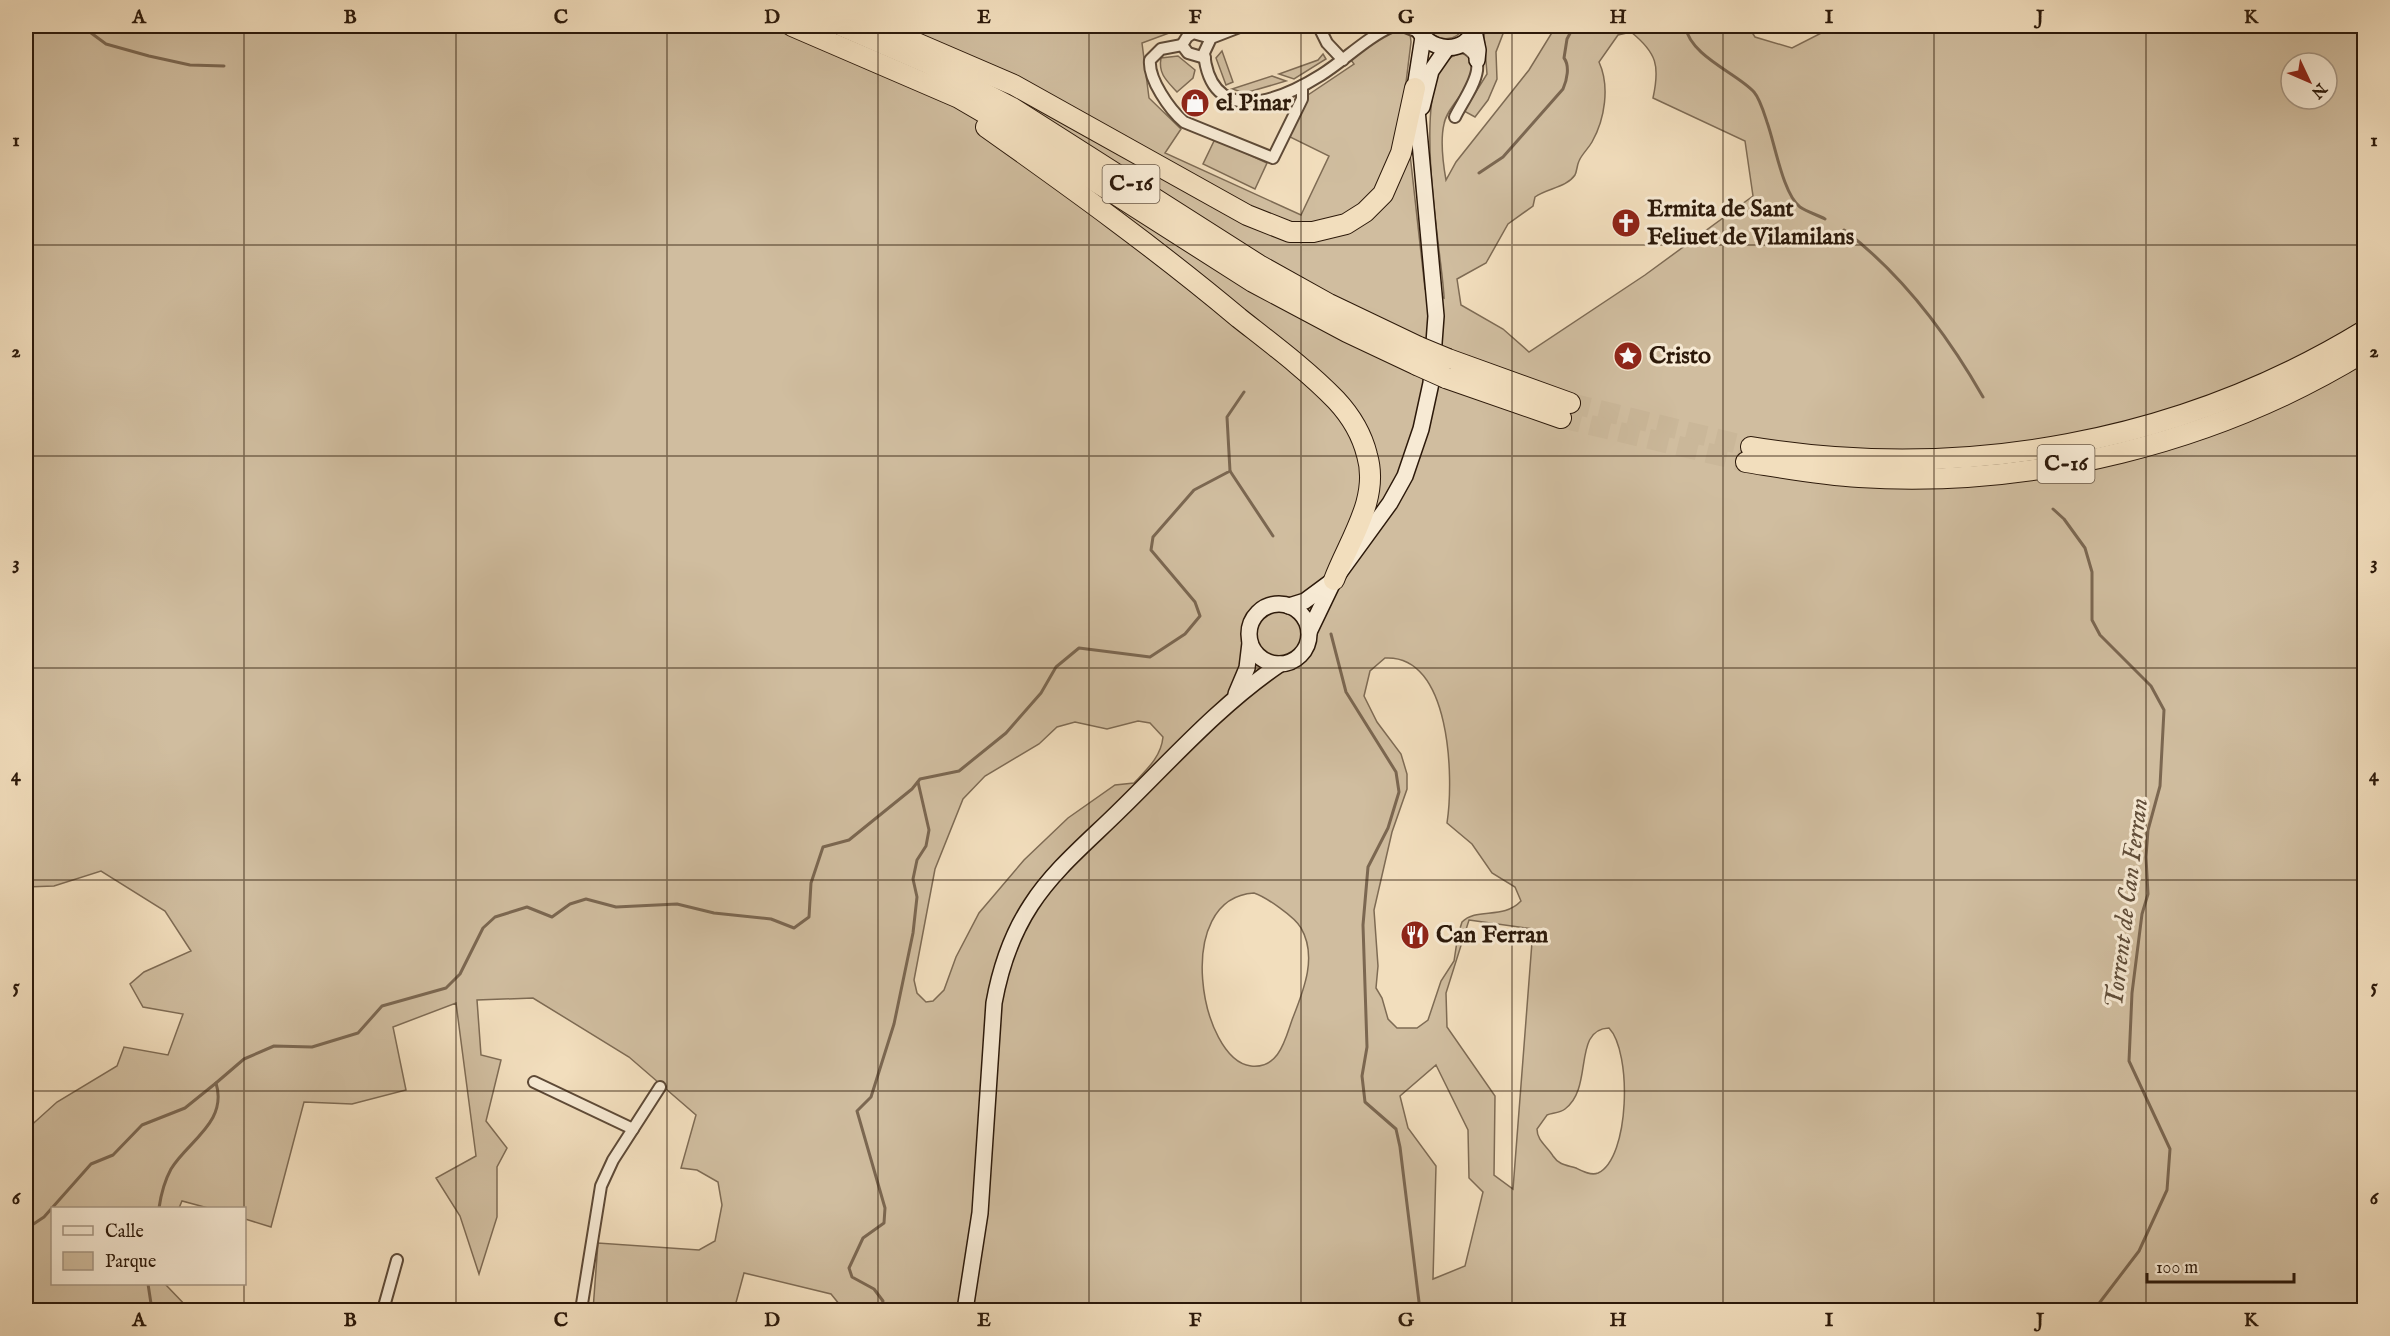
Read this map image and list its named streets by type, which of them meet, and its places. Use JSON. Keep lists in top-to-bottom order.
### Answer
{
  "streets": {
    "highway": ["C-16"]
  },
  "water": ["Torrent de Can Ferran"],
  "places": {
    "shop": ["el Pinar"],
    "church": ["Ermita de Sant Feliuet de Vilamilans"],
    "place": ["Cristo"],
    "restaurant": ["Can Ferran"]
  },
  "legend": ["Calle", "Parque"],
  "scale_bar": "100 m",
  "north": "bottom right",
  "grid": {
    "columns": [
      "A",
      "B",
      "C",
      "D",
      "E",
      "F",
      "G",
      "H",
      "I",
      "J",
      "K"
    ],
    "rows": [
      "1",
      "2",
      "3",
      "4",
      "5",
      "6"
    ]
  }
}
